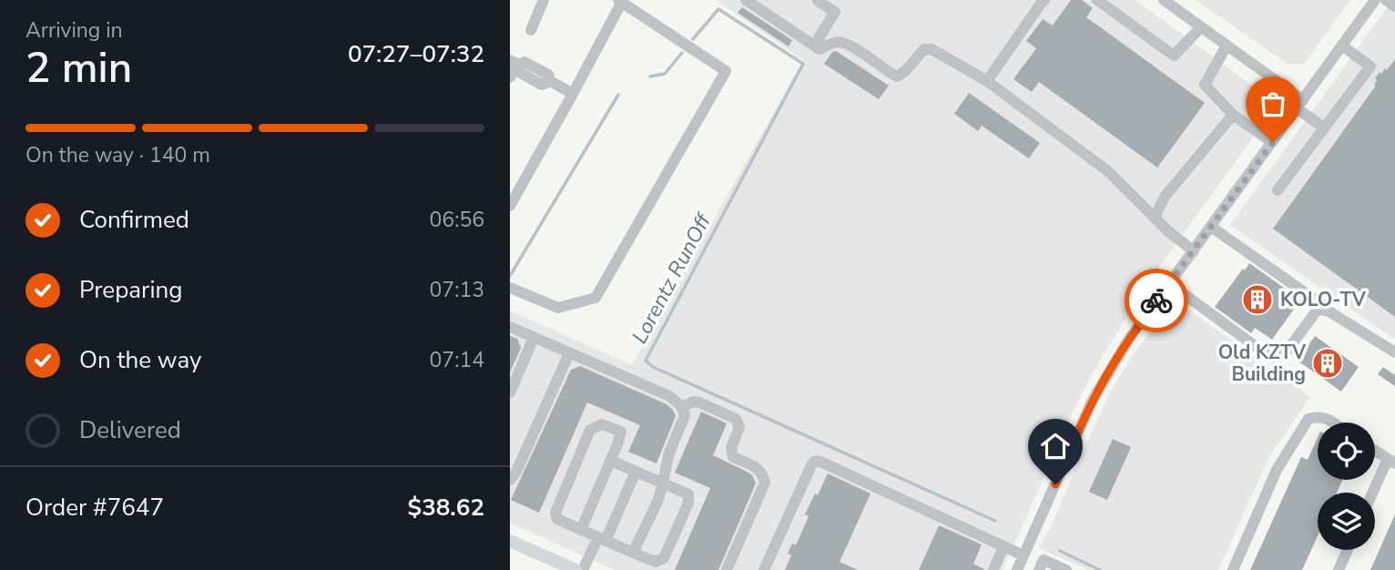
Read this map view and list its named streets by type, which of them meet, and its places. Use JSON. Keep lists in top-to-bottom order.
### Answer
{
  "water": ["Lorentz RunOff"],
  "places": {
    "building": ["KOLO-TV", "Old KZTV Building"]
  },
  "page": {
    "heading": ["2 min", "Arriving in", "07:27–07:32"],
    "panel": ["Order #7647", "$38.62"],
    "bar": "On the way · 140 m",
    "list": [
      ["Confirmed", "06:56"],
      ["Preparing", "07:13"],
      ["On the way", "07:14"],
      "Delivered"
    ]
  }
}
